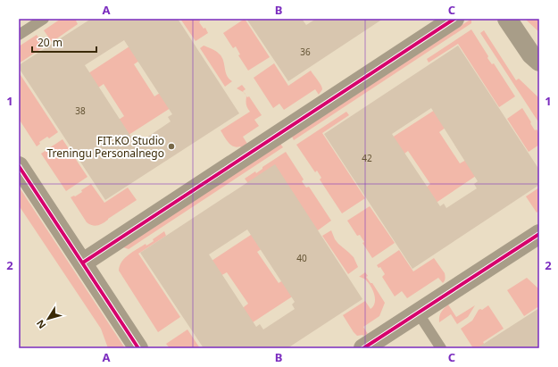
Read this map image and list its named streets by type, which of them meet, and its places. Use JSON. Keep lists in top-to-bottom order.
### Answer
{
  "places": ["FIT.KO Studio Treningu Personalnego"],
  "house_numbers": [
    "36",
    "38",
    "42",
    "40"
  ],
  "scale_bar": "20 m",
  "north": "bottom left",
  "grid": {
    "columns": ["A", "B", "C"],
    "rows": ["1", "2"]
  }
}
